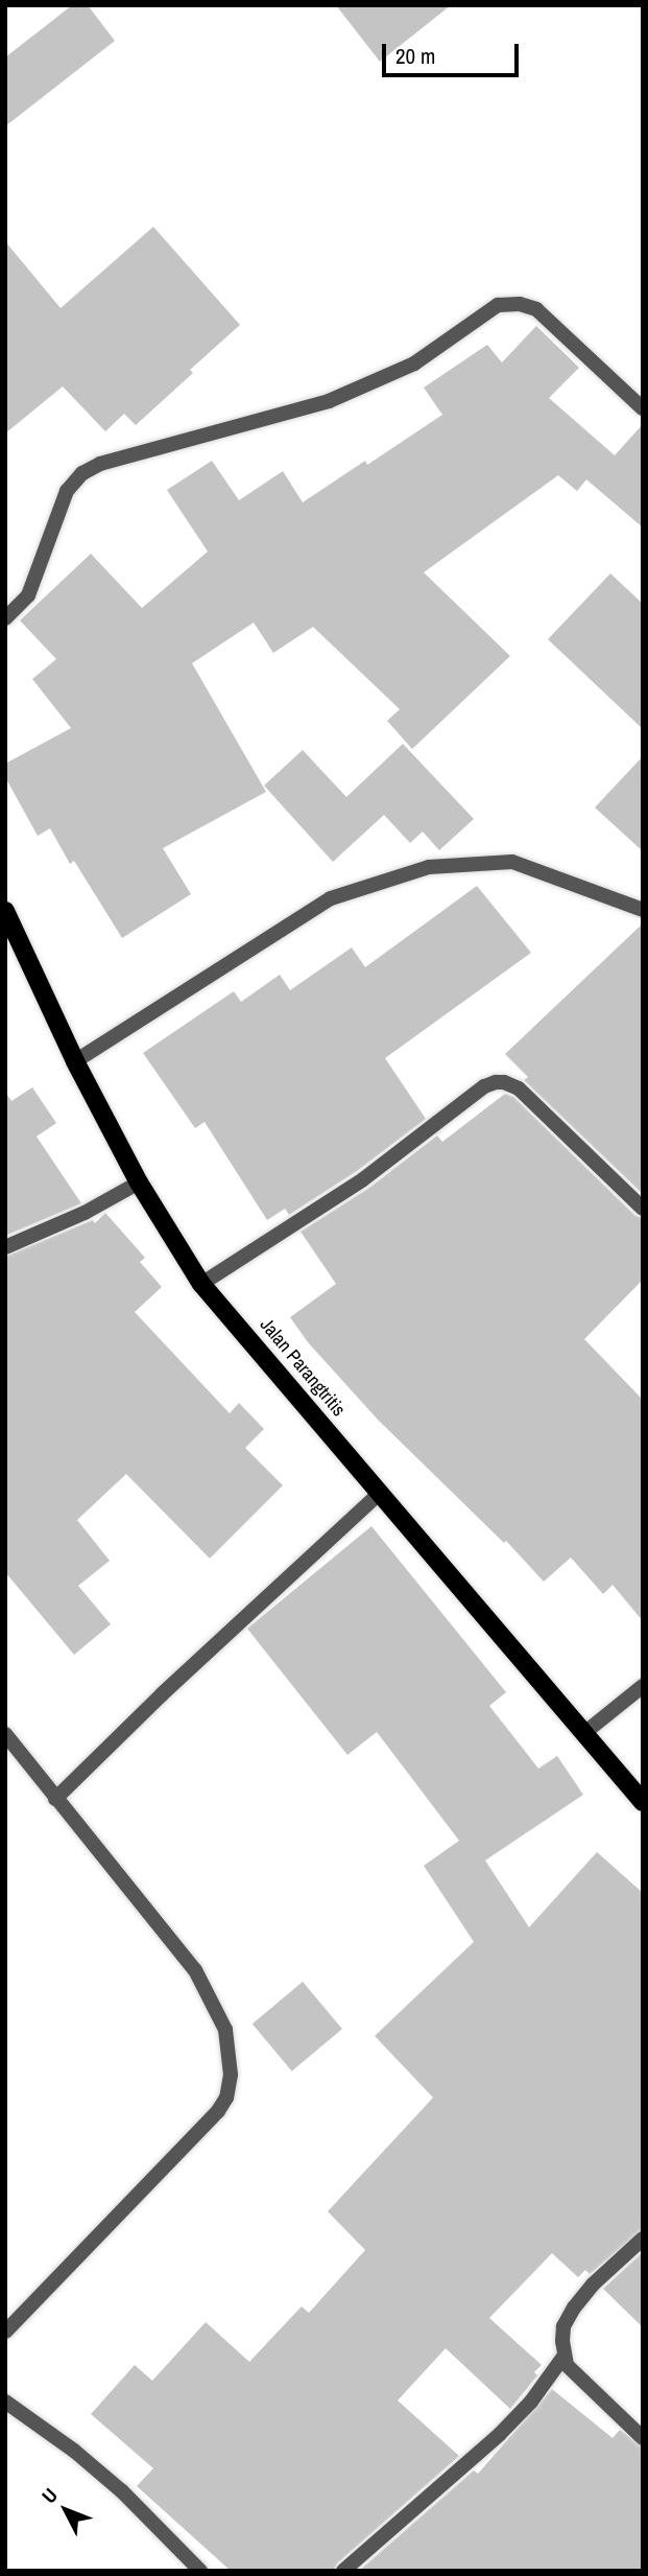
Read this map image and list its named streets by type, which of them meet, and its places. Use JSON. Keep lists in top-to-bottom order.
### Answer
{
  "streets": {
    "main road": ["Jalan Parangtritis"]
  },
  "scale_bar": "20 m",
  "north": "top left"
}
